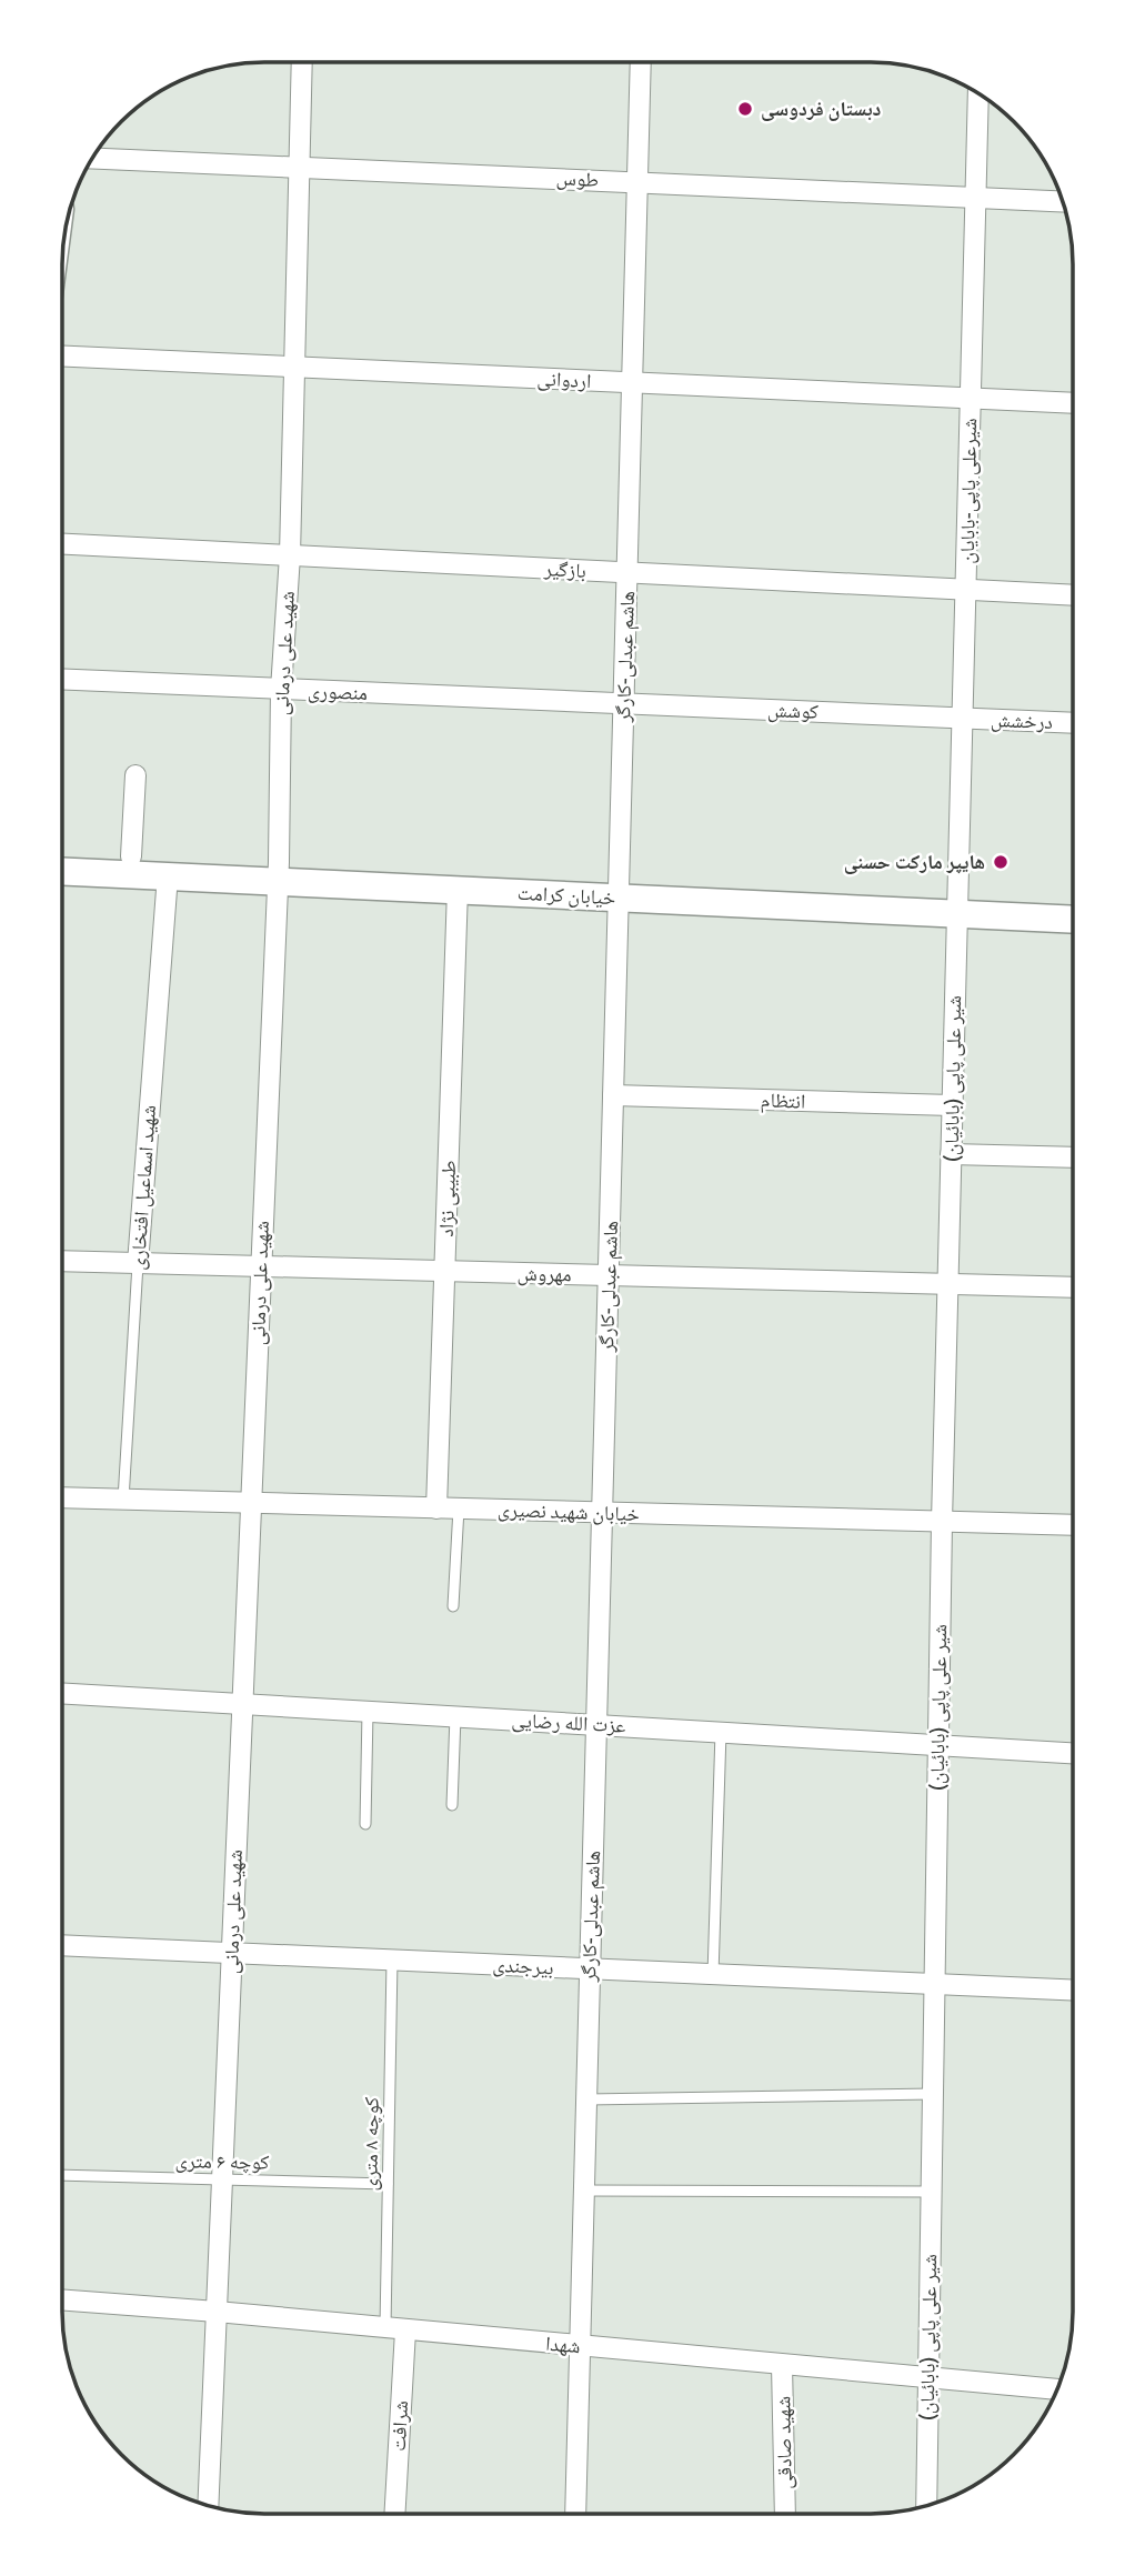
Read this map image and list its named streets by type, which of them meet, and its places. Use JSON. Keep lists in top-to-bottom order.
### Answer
{
  "streets": {
    "main road": ["خیابان کرامت"],
    "street": [
      "طوس",
      "اردوانی",
      "شیرعلی پاپی-بابایان",
      "بازگیر",
      "شهید علی درمانی",
      "هاشم عبدلی-کارگر",
      "منصوری",
      "کوشش",
      "درخشش",
      "شیر علی پاپی (بابائیان)",
      "انتظام",
      "شهید اسماعیل افتخاری",
      "طبیبی نژاد",
      "مهروش",
      "خیابان شهید نصیری",
      "عزت الله رضایی",
      "بیرجندی",
      "شهدا",
      "شرافت",
      "شهید صادقی"
    ],
    "lane": ["کوچه ۸ متری", "کوچه ۶ متری"]
  },
  "crossings": [
    ["طوس", "شیرعلی پاپی-بابایان"],
    ["طوس", "شهید علی درمانی"],
    ["طوس", "هاشم عبدلی-کارگر"],
    ["اردوانی", "شیرعلی پاپی-بابایان"],
    ["اردوانی", "شهید علی درمانی"],
    ["اردوانی", "هاشم عبدلی-کارگر"],
    ["شیرعلی پاپی-بابایان", "بازگیر"],
    ["شیرعلی پاپی-بابایان", "کوشش"],
    ["شیرعلی پاپی-بابایان", "درخشش"],
    ["شیرعلی پاپی-بابایان", "خیابان کرامت"],
    ["شیرعلی پاپی-بابایان", "شیر علی پاپی (بابائیان)"],
    ["بازگیر", "شهید علی درمانی"],
    ["بازگیر", "هاشم عبدلی-کارگر"],
    ["شهید علی درمانی", "منصوری"],
    ["شهید علی درمانی", "خیابان کرامت"],
    ["شهید علی درمانی", "مهروش"],
    ["شهید علی درمانی", "خیابان شهید نصیری"],
    ["شهید علی درمانی", "عزت الله رضایی"],
    ["شهید علی درمانی", "بیرجندی"],
    ["شهید علی درمانی", "کوچه ۶ متری"],
    ["شهید علی درمانی", "شهدا"],
    ["هاشم عبدلی-کارگر", "منصوری"],
    ["هاشم عبدلی-کارگر", "کوشش"],
    ["هاشم عبدلی-کارگر", "خیابان کرامت"],
    ["هاشم عبدلی-کارگر", "انتظام"],
    ["هاشم عبدلی-کارگر", "مهروش"],
    ["هاشم عبدلی-کارگر", "خیابان شهید نصیری"],
    ["هاشم عبدلی-کارگر", "عزت الله رضایی"],
    ["هاشم عبدلی-کارگر", "بیرجندی"],
    ["هاشم عبدلی-کارگر", "شهدا"],
    ["منصوری", "کوشش"],
    ["کوشش", "درخشش"],
    ["خیابان کرامت", "شیر علی پاپی (بابائیان)"],
    ["خیابان کرامت", "شهید اسماعیل افتخاری"],
    ["خیابان کرامت", "طبیبی نژاد"],
    ["شیر علی پاپی (بابائیان)", "انتظام"],
    ["شیر علی پاپی (بابائیان)", "مهروش"],
    ["شیر علی پاپی (بابائیان)", "خیابان شهید نصیری"],
    ["شیر علی پاپی (بابائیان)", "عزت الله رضایی"],
    ["شیر علی پاپی (بابائیان)", "بیرجندی"],
    ["شیر علی پاپی (بابائیان)", "شهدا"],
    ["شهید اسماعیل افتخاری", "مهروش"],
    ["شهید اسماعیل افتخاری", "خیابان شهید نصیری"],
    ["طبیبی نژاد", "مهروش"],
    ["طبیبی نژاد", "خیابان شهید نصیری"],
    ["بیرجندی", "کوچه ۸ متری"],
    ["کوچه ۸ متری", "کوچه ۶ متری"],
    ["کوچه ۸ متری", "شهدا"],
    ["کوچه ۸ متری", "شرافت"],
    ["شهدا", "شرافت"],
    ["شهدا", "شهید صادقی"]
  ],
  "places": ["دبستان فردوسی", "هایپر مارکت حسنی"]
}
